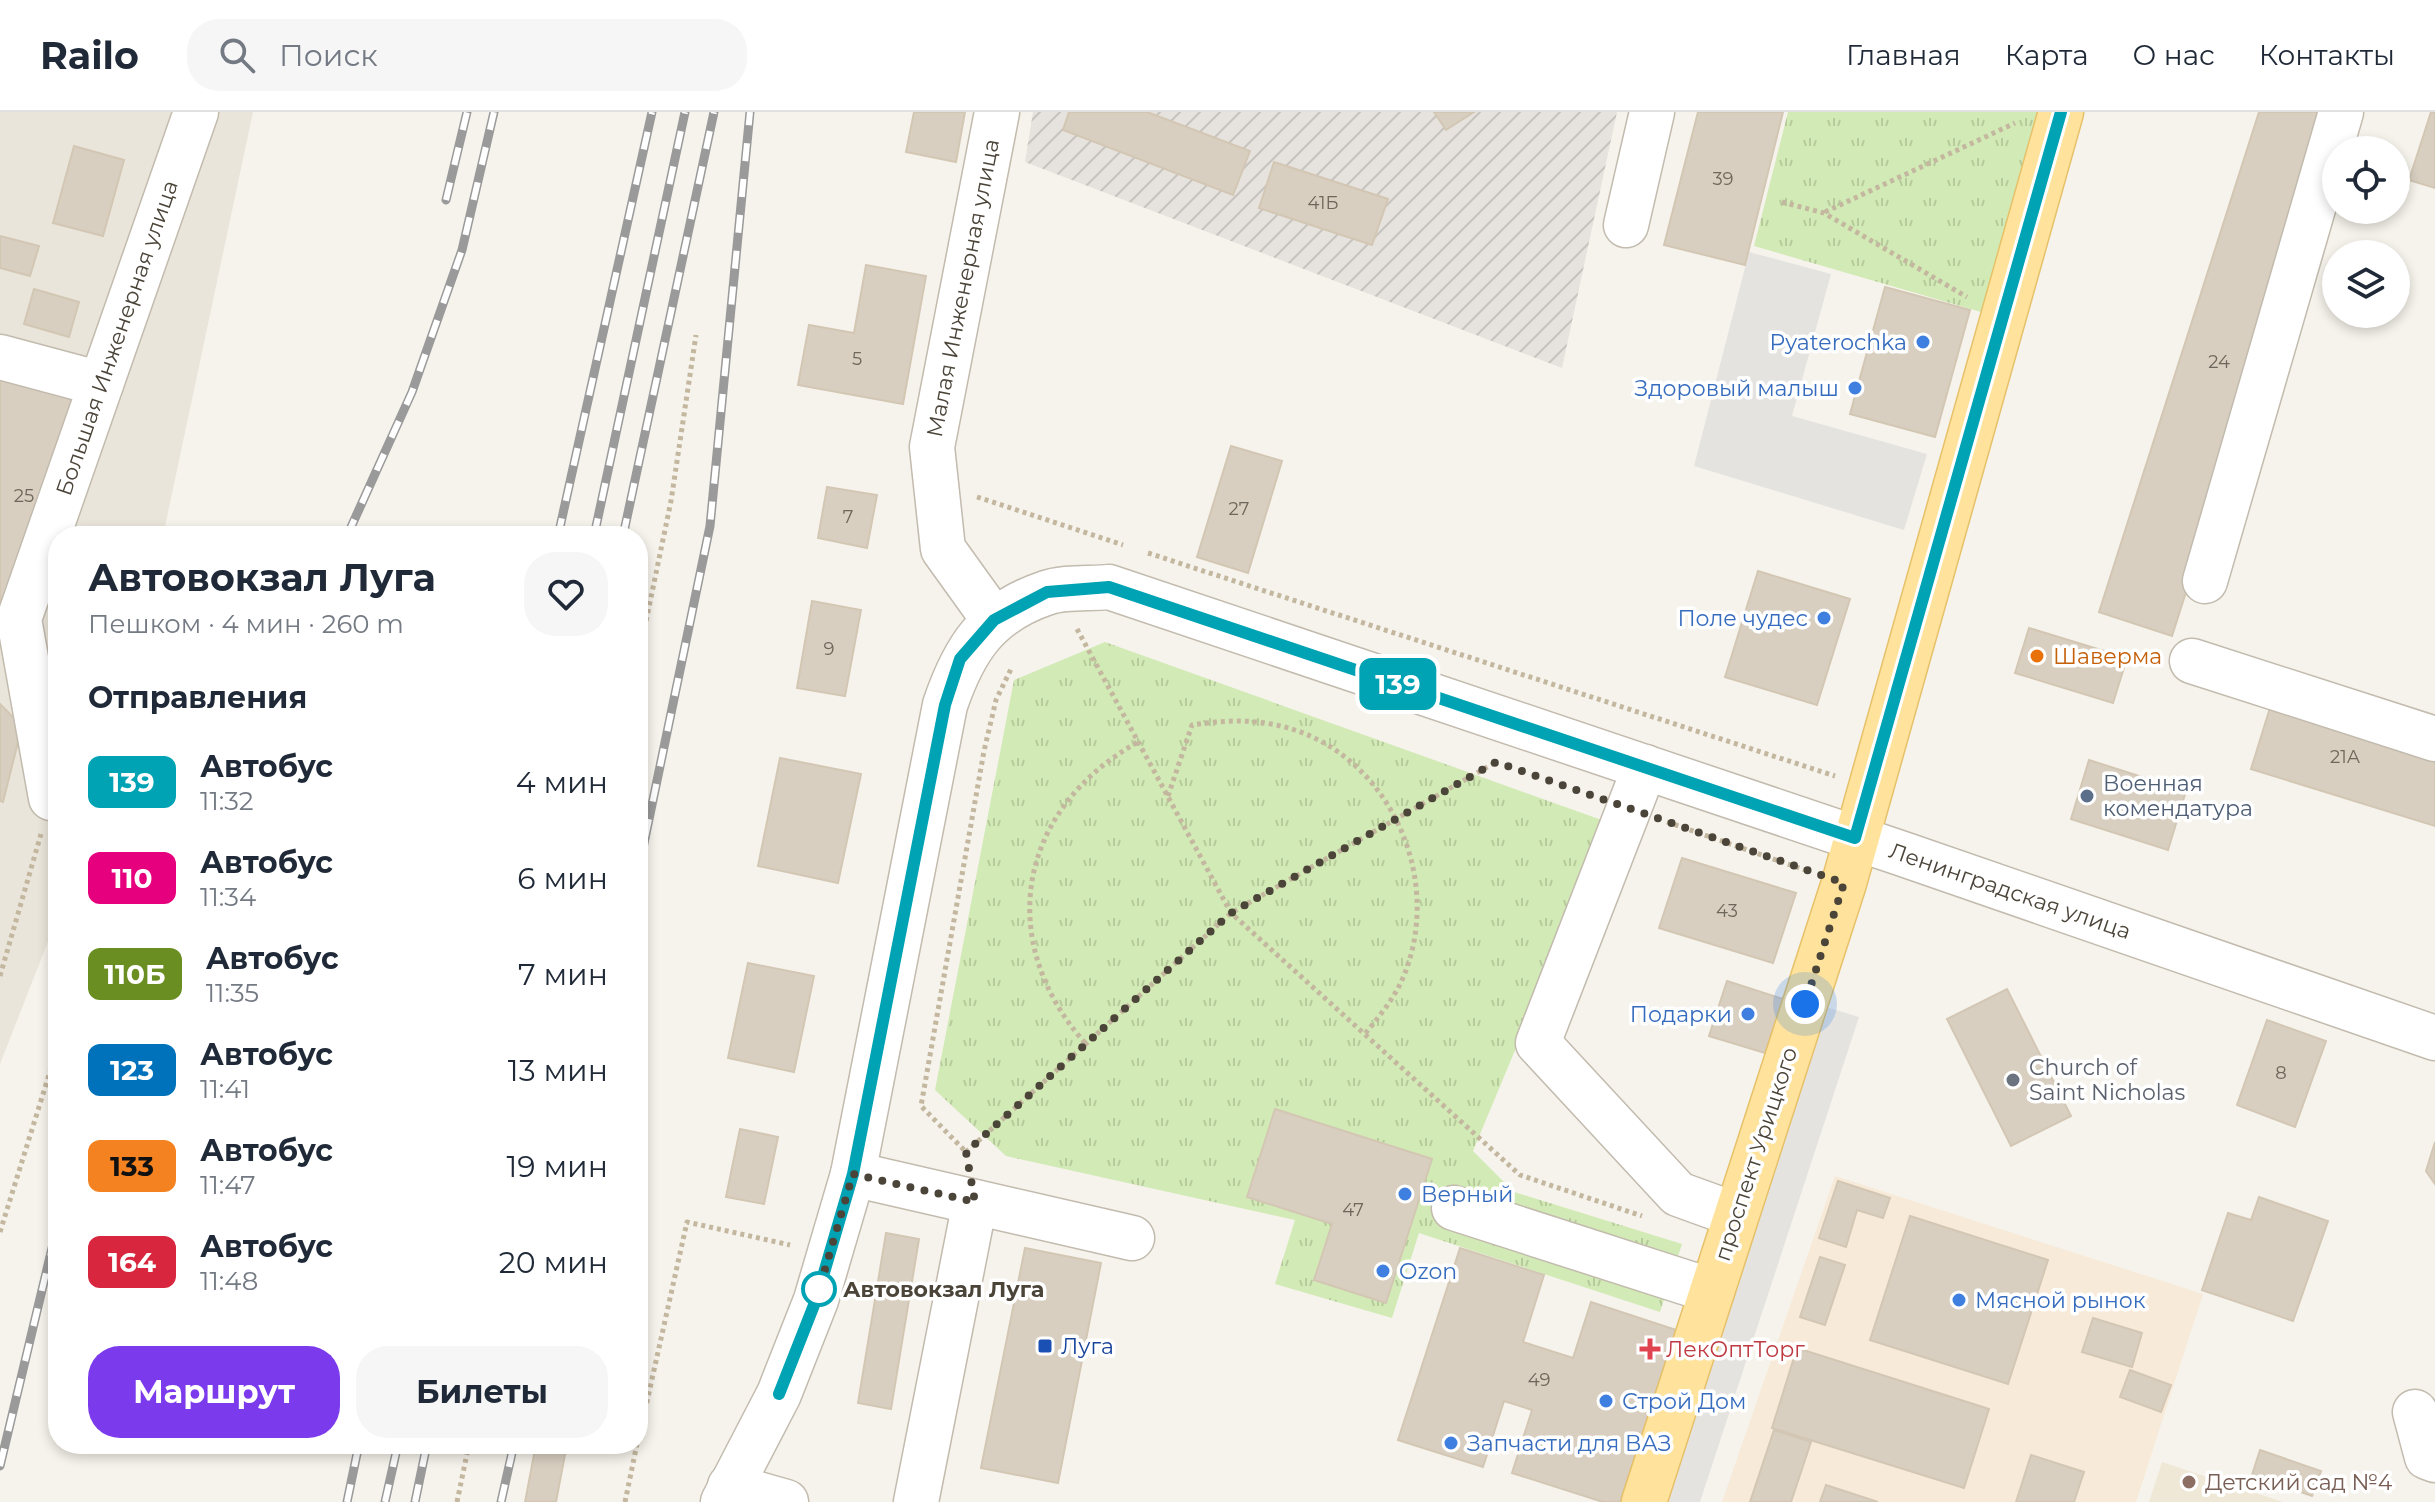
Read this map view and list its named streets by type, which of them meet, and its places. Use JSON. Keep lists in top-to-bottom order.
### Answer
{
  "streets": {
    "main road": ["проспект Урицкого"],
    "street": ["Малая Инженерная улица", "Большая Инженерная улица", "Ленинградская улица"]
  },
  "crossings": [
    ["Малая Инженерная улица", "Ленинградская улица"],
    ["Ленинградская улица", "проспект Урицкого"]
  ],
  "places": {
    "other": [
      "Pyaterochka",
      "Здоровый малыш",
      "Поле чудес",
      "Шаверма",
      "Военная комендатура",
      "Подарки",
      "Church of Saint Nicholas",
      "Верный",
      "Ozon",
      "Автовокзал Луга",
      "Мясной рынок",
      "Строй Дом",
      "Запчасти для ВАЗ",
      "Детский сад №4"
    ],
    "transit": ["Луга"],
    "health": ["ЛекОптТорг"]
  },
  "lines": ["bus line 139"],
  "house_numbers": [
    "39",
    "41Б",
    "5",
    "24",
    "25",
    "27",
    "7",
    "9",
    "21А",
    "43",
    "8",
    "47",
    "49"
  ],
  "page": {
    "header": "Railo",
    "search": "Поиск",
    "nav": [
      "Главная",
      "Карта",
      "О нас",
      "Контакты"
    ],
    "on_map": "139",
    "heading": [
      ["Автовокзал Луга", "Пешком · 4 мин · 260 m"],
      "Отправления"
    ],
    "list": [
      {
        "mark": "139",
        "name": "Автобус",
        "note": "11:32",
        "value": "4 мин"
      },
      {
        "mark": "110",
        "name": "Автобус",
        "note": "11:34",
        "value": "6 мин"
      },
      {
        "mark": "110Б",
        "name": "Автобус",
        "note": "11:35",
        "value": "7 мин"
      },
      {
        "mark": "123",
        "name": "Автобус",
        "note": "11:41",
        "value": "13 мин"
      },
      {
        "mark": "133",
        "name": "Автобус",
        "note": "11:47",
        "value": "19 мин"
      },
      {
        "mark": "164",
        "name": "Автобус",
        "note": "11:48",
        "value": "20 мин"
      }
    ],
    "buttons": ["Маршрут", "Билеты"]
  }
}
